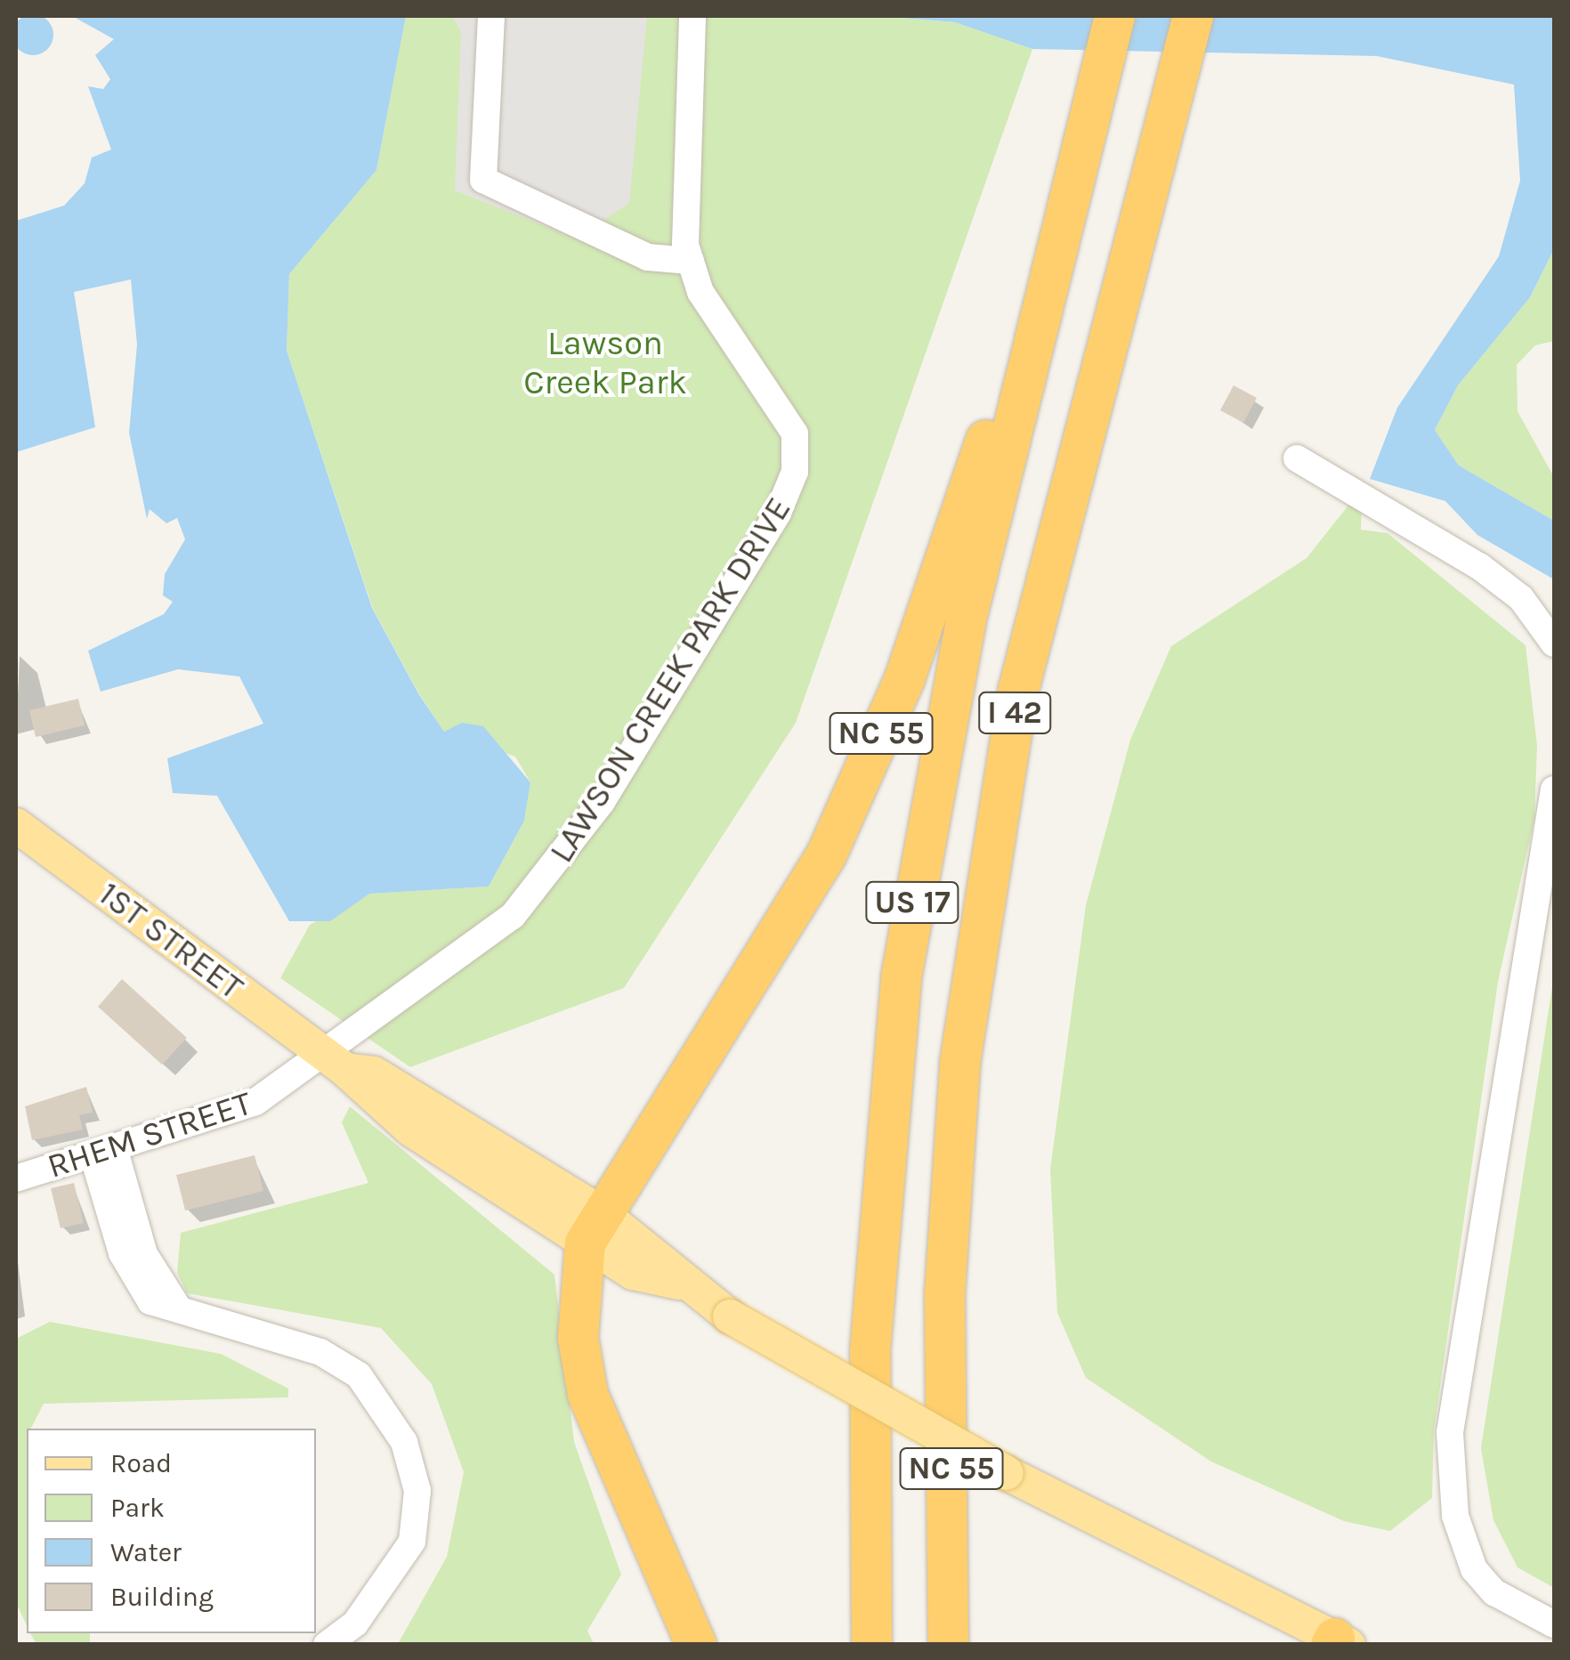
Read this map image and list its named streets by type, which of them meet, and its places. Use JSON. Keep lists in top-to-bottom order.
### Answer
{
  "streets": {
    "highway": ["I 42", "NC 55", "US 17"],
    "main road": ["1ST STREET"],
    "street": ["LAWSON CREEK PARK DRIVE", "RHEM STREET"]
  },
  "crossings": [
    ["LAWSON CREEK PARK DRIVE", "NC 55"],
    ["LAWSON CREEK PARK DRIVE", "1ST STREET"],
    ["LAWSON CREEK PARK DRIVE", "RHEM STREET"],
    ["I 42", "NC 55"],
    ["NC 55", "US 17"],
    ["NC 55", "1ST STREET"],
    ["NC 55", "RHEM STREET"],
    ["1ST STREET", "RHEM STREET"]
  ],
  "parks": ["Lawson Creek Park"],
  "legend": [
    "Road",
    "Park",
    "Water",
    "Building"
  ]
}
